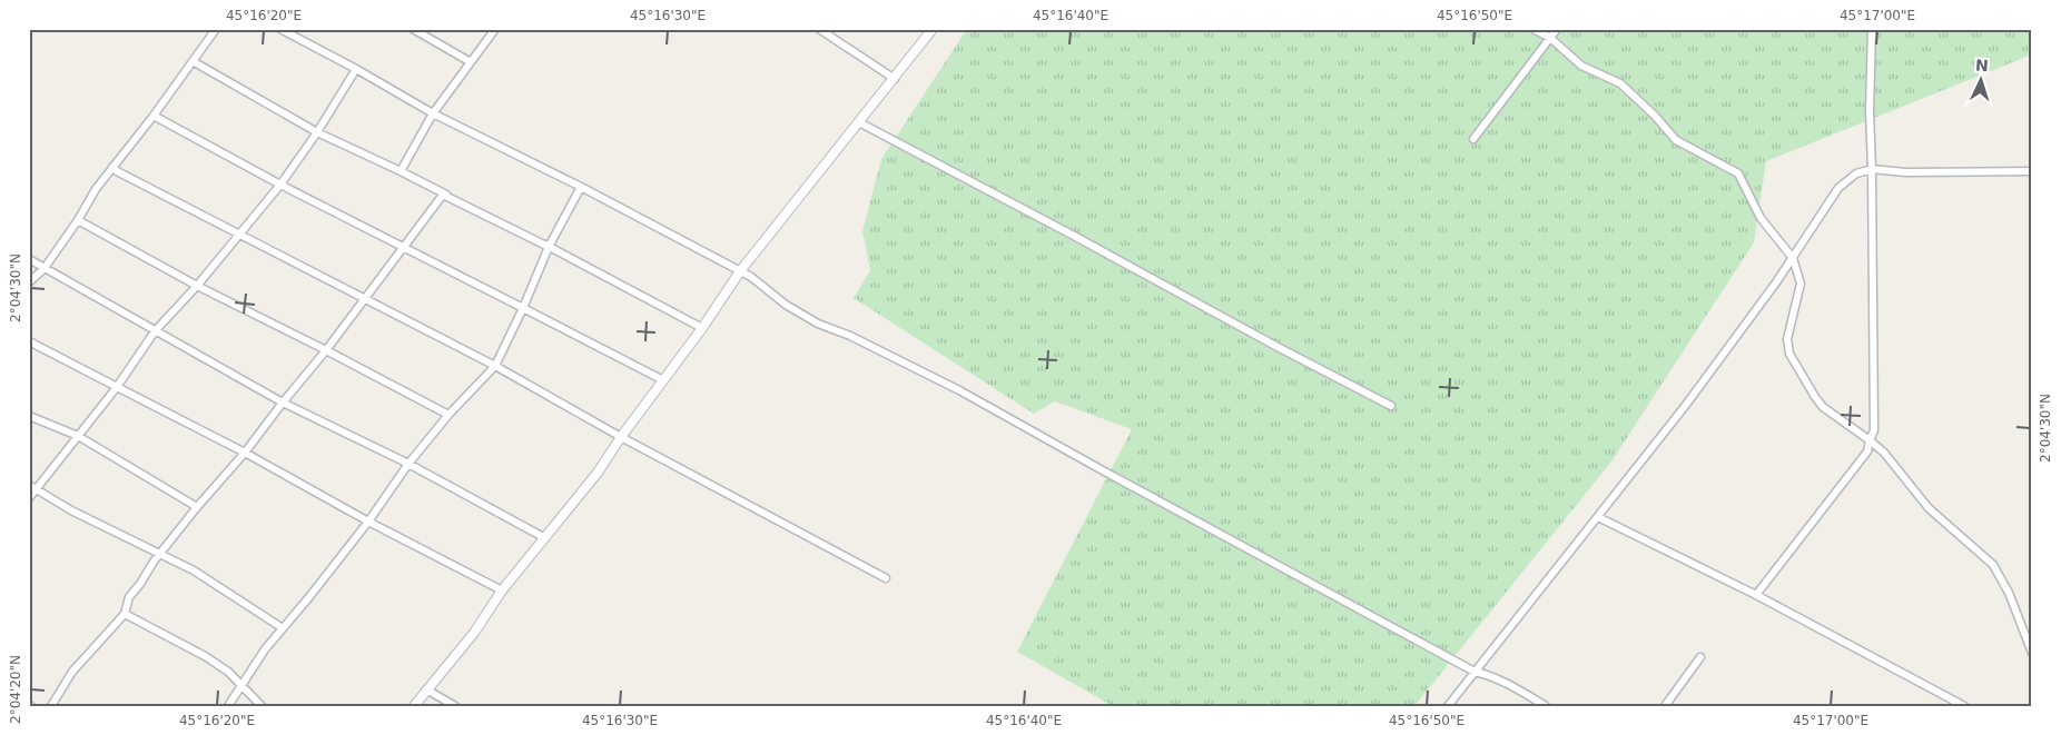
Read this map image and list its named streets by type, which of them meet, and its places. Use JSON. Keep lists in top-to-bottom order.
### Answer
{
  "north": "top",
  "coordinates": [
    "45°16'20\"E",
    "45°16'30\"E",
    "45°16'40\"E",
    "45°16'50\"E",
    "45°17'00\"E",
    "2°04'30\"N",
    "2°04'20\"N"
  ]
}
